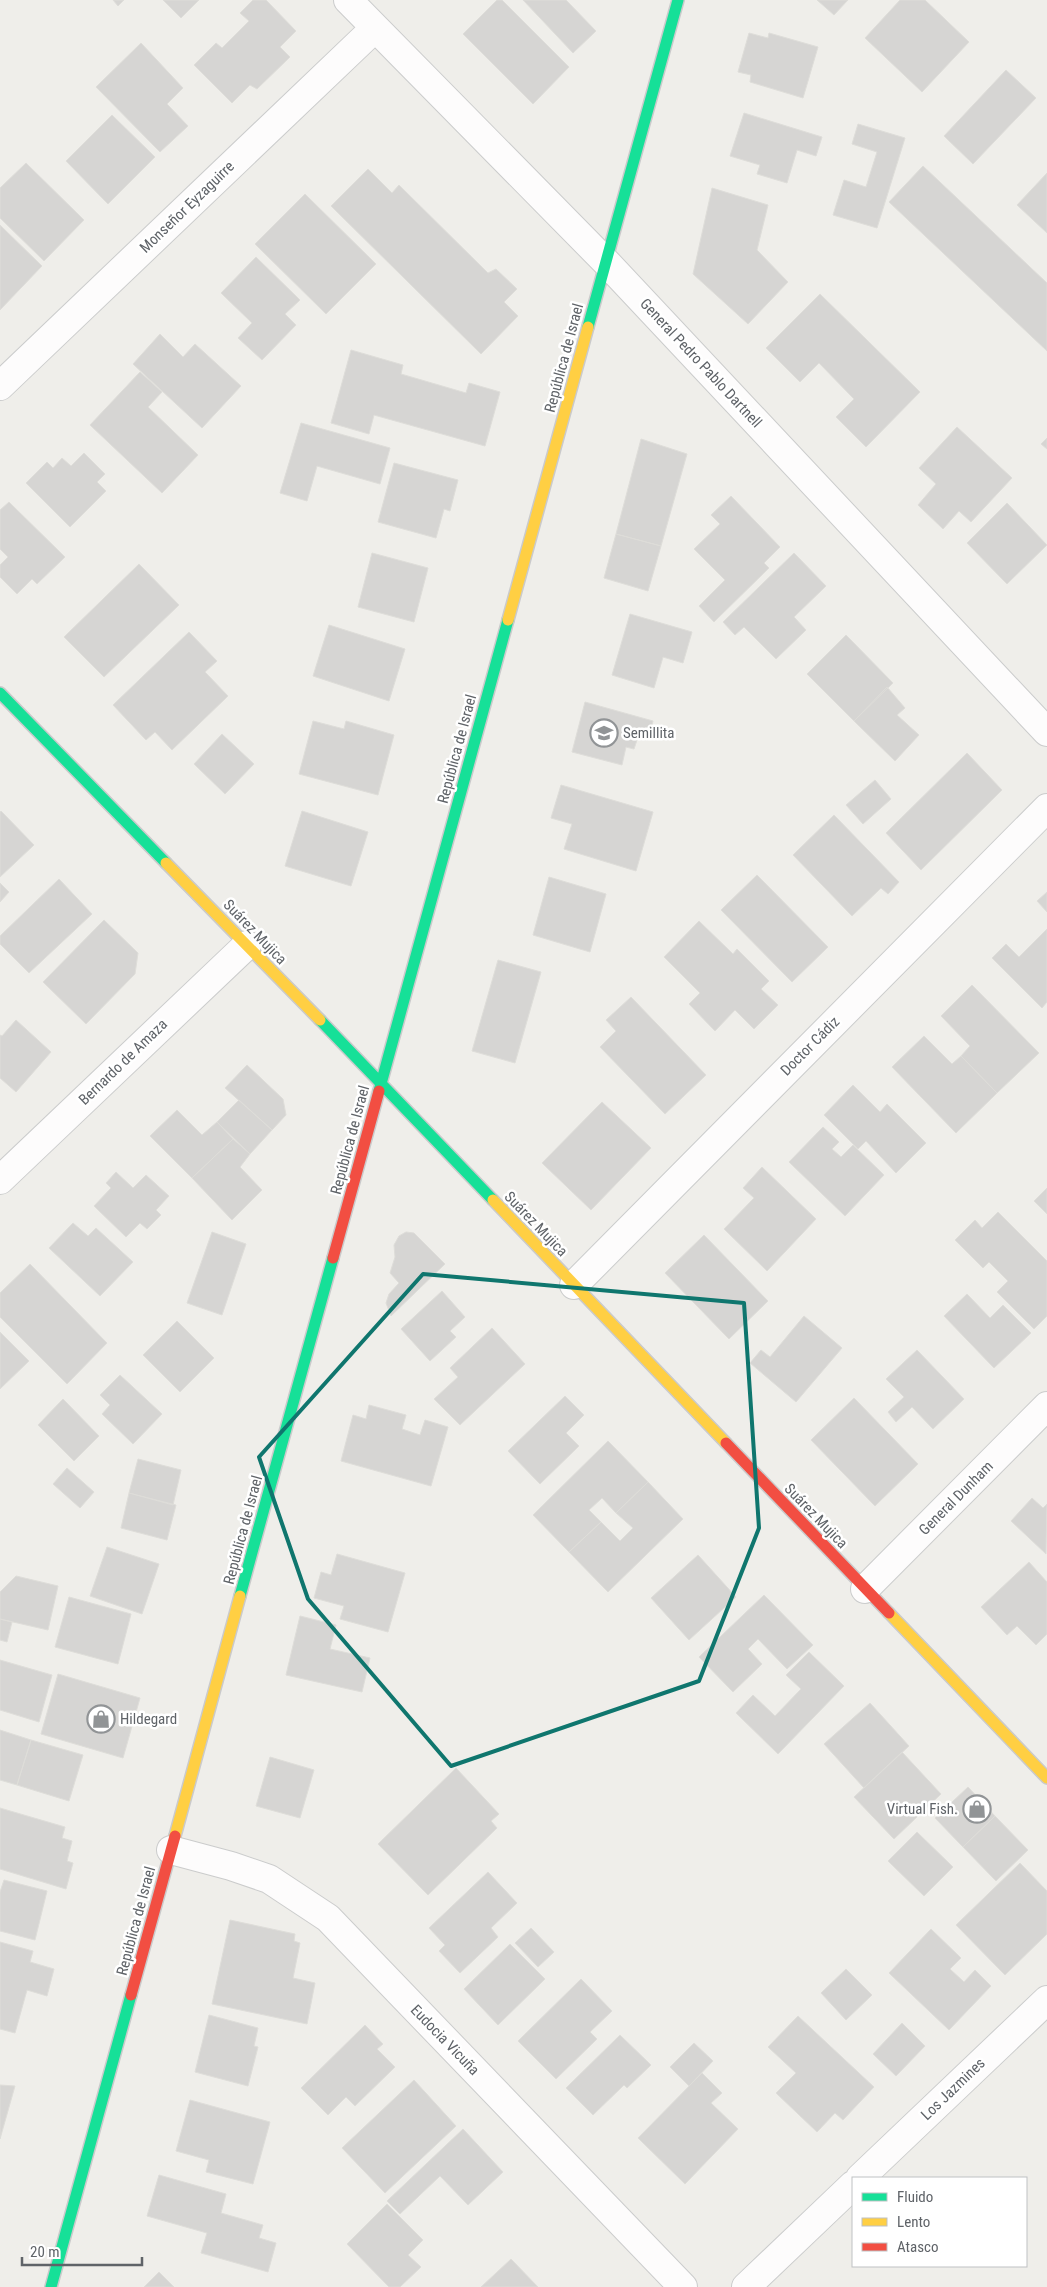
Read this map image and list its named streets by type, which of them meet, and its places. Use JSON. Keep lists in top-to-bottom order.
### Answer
{
  "streets": {
    "street": [
      "Monseñor Eyzaguirre",
      "República de Israel",
      "General Pedro Pablo Dartnell",
      "Suárez Mujica",
      "Doctor Cádiz",
      "Bernardo de Amaza",
      "General Dunham",
      "Eudocia Vicuña",
      "Los Jazmines"
    ]
  },
  "crossings": [
    ["Monseñor Eyzaguirre", "General Pedro Pablo Dartnell"],
    ["República de Israel", "General Pedro Pablo Dartnell"],
    ["República de Israel", "Suárez Mujica"],
    ["República de Israel", "Eudocia Vicuña"],
    ["Suárez Mujica", "Doctor Cádiz"],
    ["Suárez Mujica", "Bernardo de Amaza"],
    ["Suárez Mujica", "General Dunham"]
  ],
  "places": {
    "school or university": ["Semillita"],
    "shop": ["Hildegard", "Virtual Fish."]
  },
  "legend": ["Fluido", "Lento", "Atasco"],
  "scale_bar": "20 m"
}
